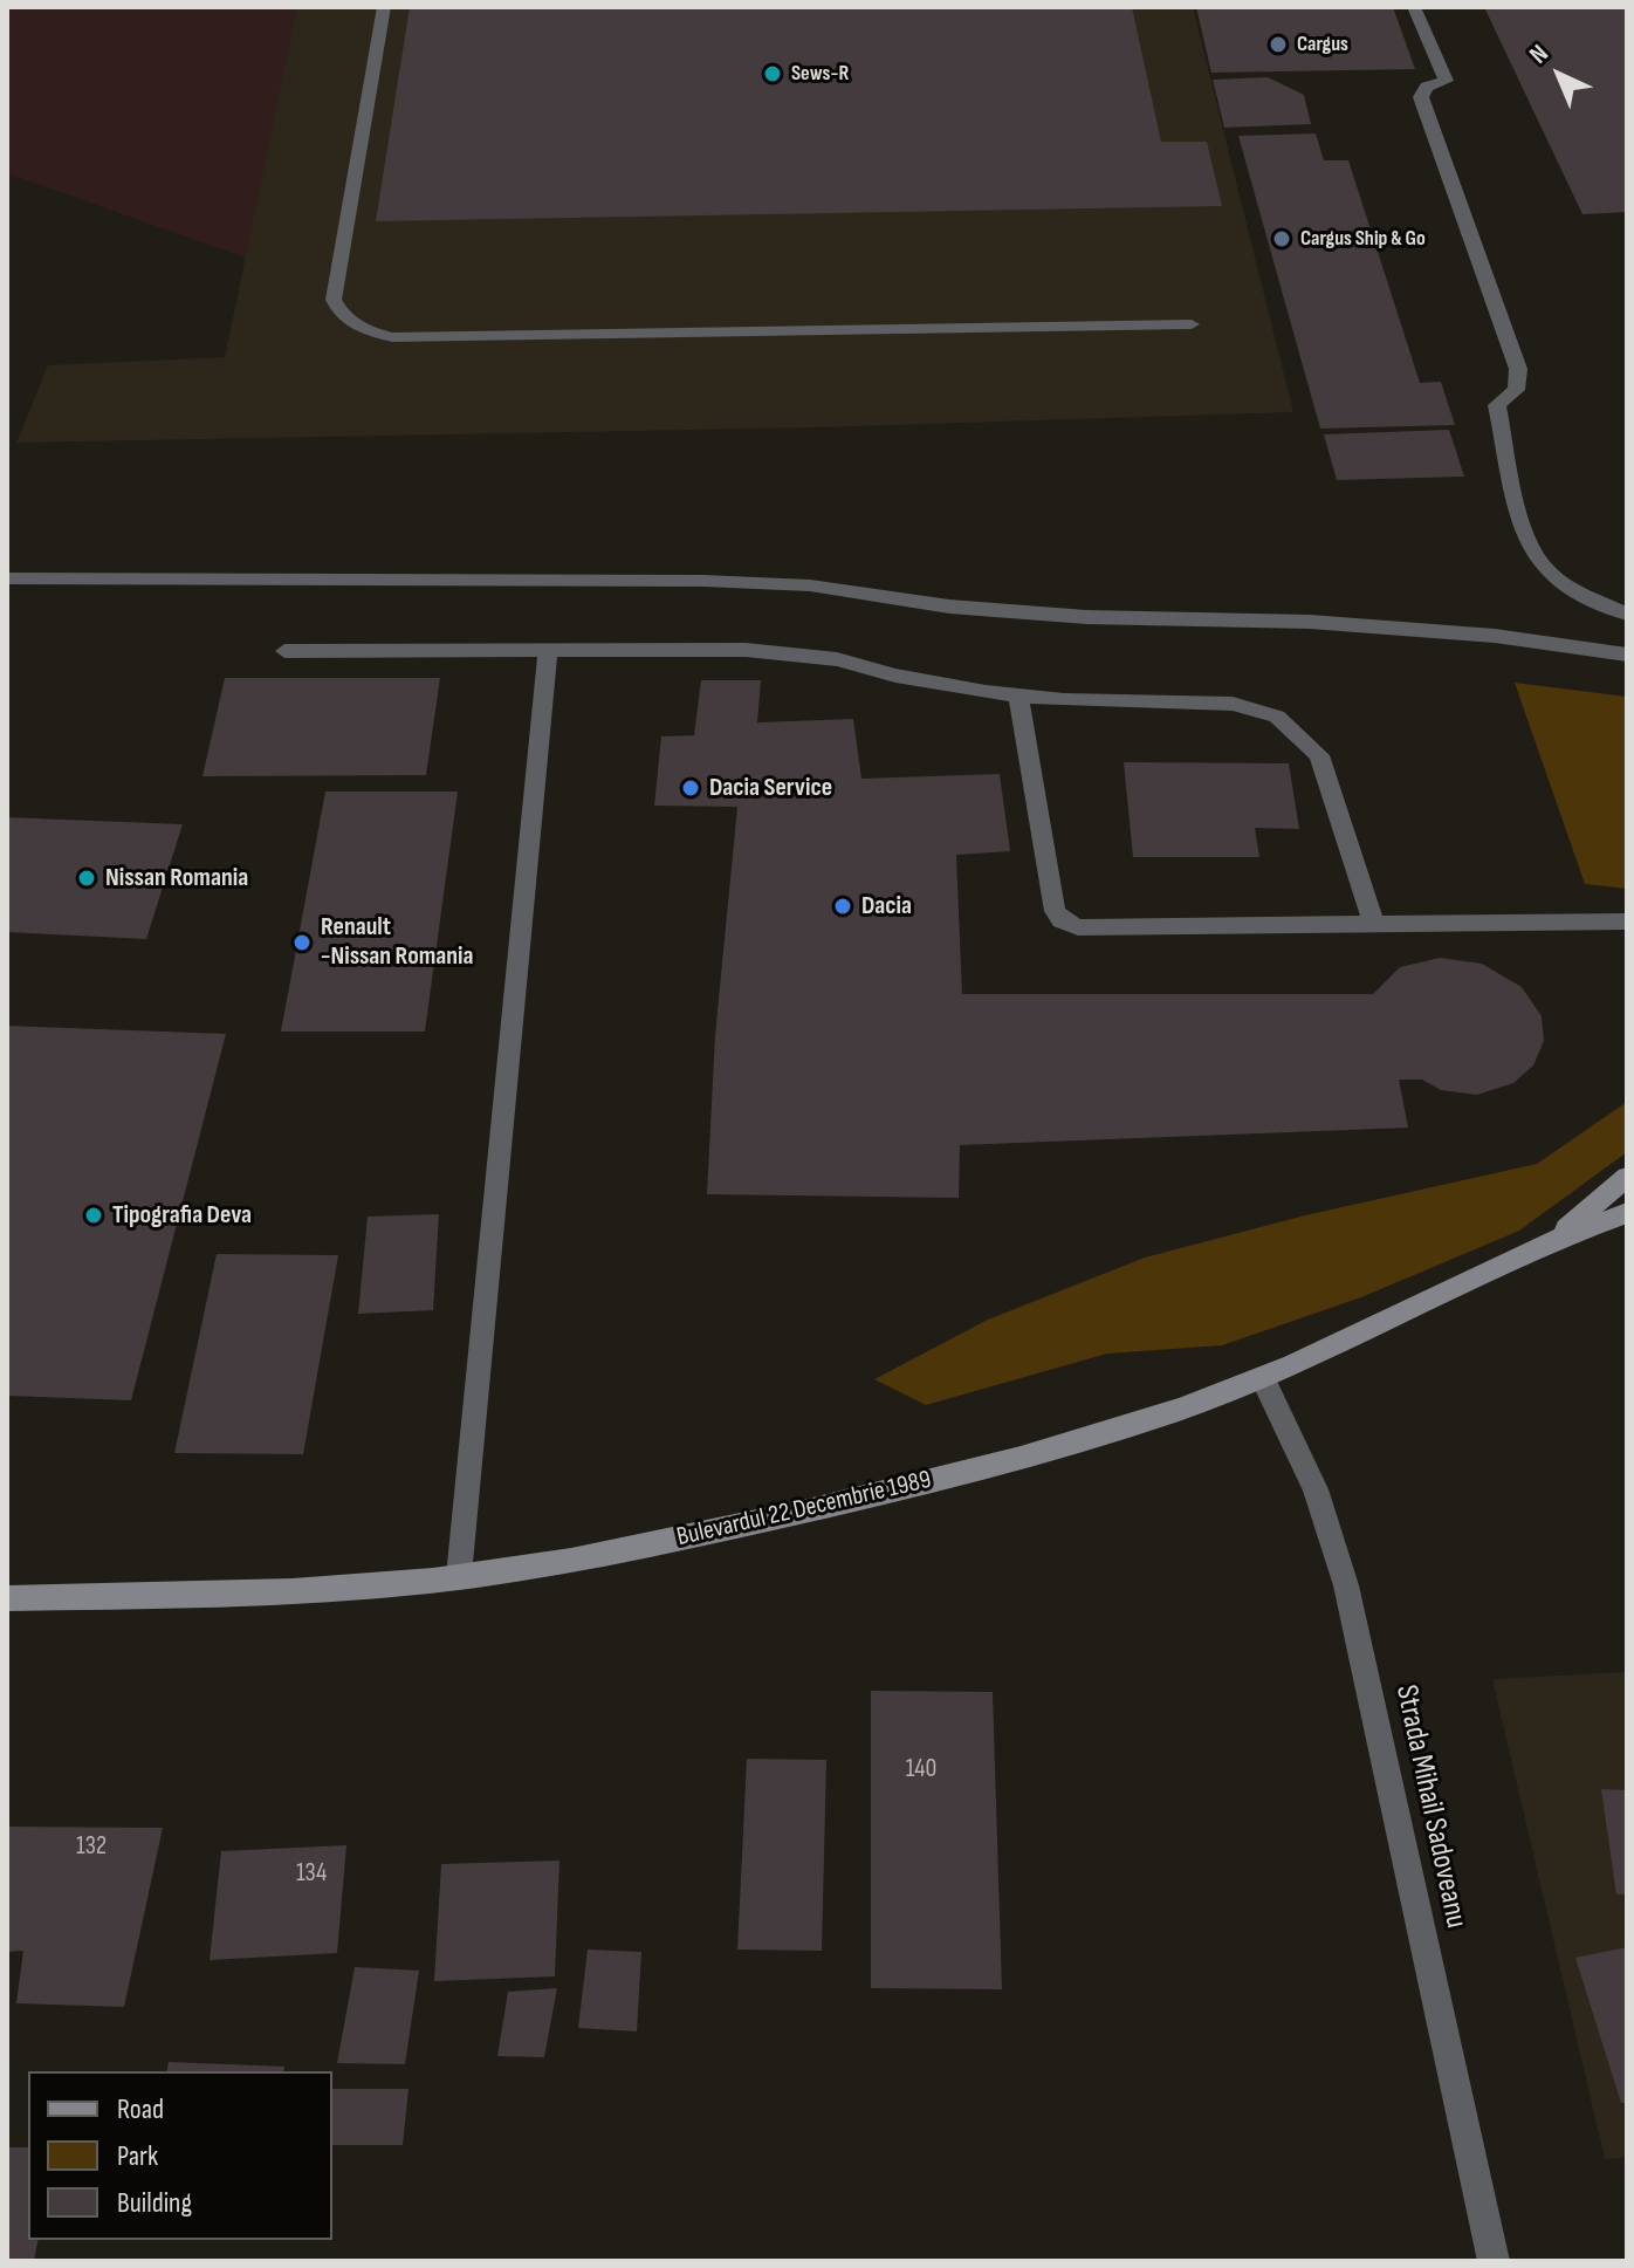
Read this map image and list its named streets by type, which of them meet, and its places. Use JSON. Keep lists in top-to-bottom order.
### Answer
{
  "streets": {
    "main road": ["Bulevardul 22 Decembrie 1989"],
    "street": ["Strada Mihail Sadoveanu"]
  },
  "crossings": [
    ["Bulevardul 22 Decembrie 1989", "Strada Mihail Sadoveanu"]
  ],
  "places": [
    "Cargus",
    "Sews-R",
    "Cargus Ship & Go",
    "Dacia Service",
    "Nissan Romania",
    "Dacia",
    "Renault -Nissan Romania",
    "Tipografia Deva"
  ],
  "house_numbers": ["140", "132", "134"],
  "legend": ["Road", "Park", "Building"],
  "north": "top left"
}
